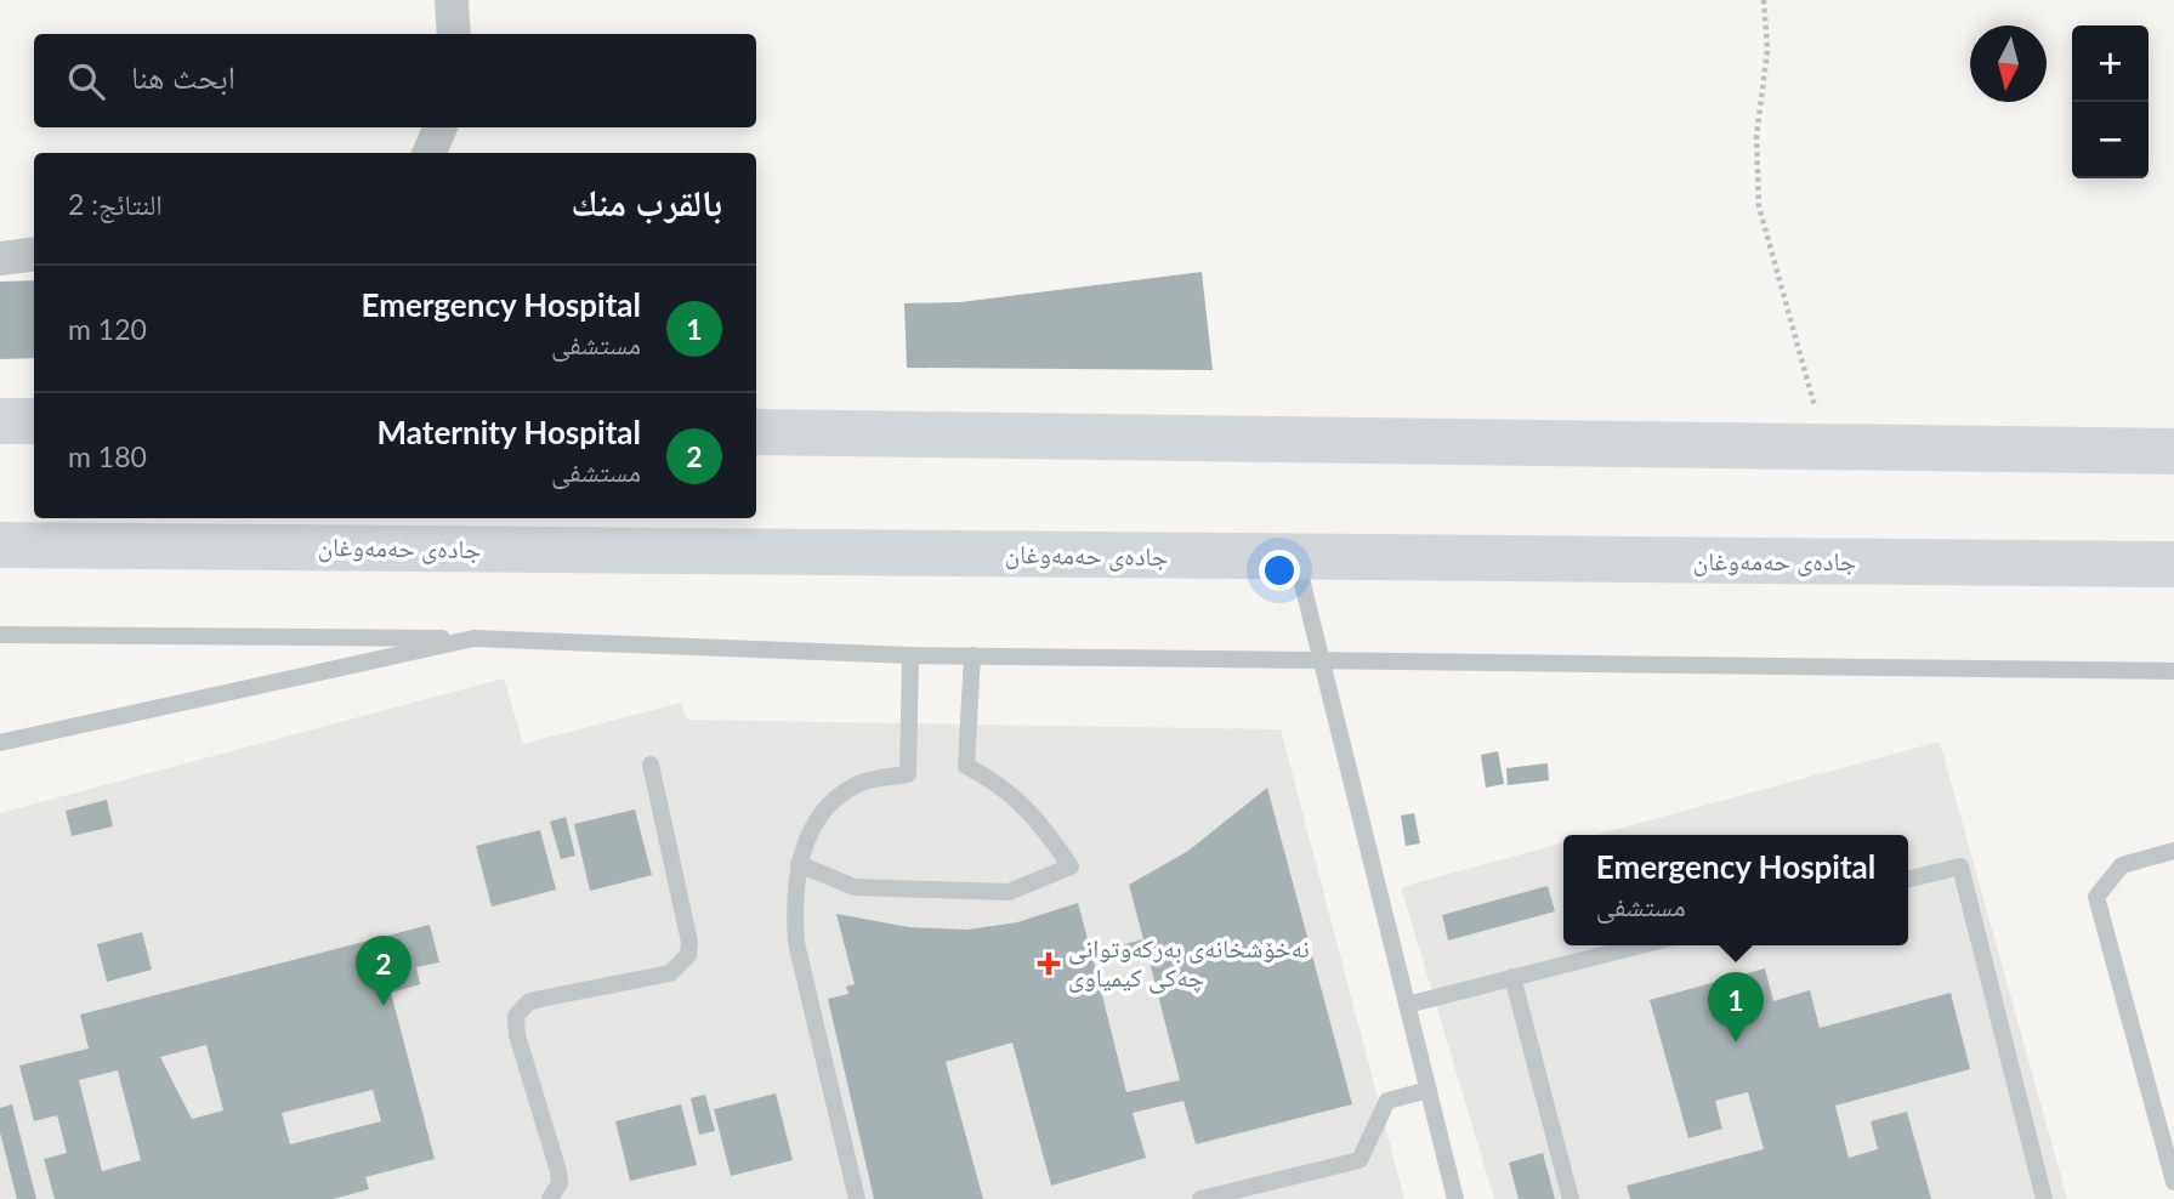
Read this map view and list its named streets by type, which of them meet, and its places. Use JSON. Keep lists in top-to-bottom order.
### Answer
{
  "streets": {
    "main road": ["جادەی حەمەوغان"]
  },
  "places": {
    "health": ["نەخۆشخانەی بەرکەوتوانی چەکی کیمیاوی"]
  },
  "north": "bottom",
  "page": {
    "map_buttons": ["+", "−"],
    "search": "ابحث هنا",
    "heading": ["بالقرب منك", "النتائج: 2"],
    "list": [
      {
        "mark": "1",
        "name": "Emergency Hospital",
        "note": "مستشفى",
        "value": "120 m"
      },
      {
        "mark": "2",
        "name": "Maternity Hospital",
        "note": "مستشفى",
        "value": "180 m"
      }
    ],
    "popup": ["Emergency Hospital", "مستشفى"],
    "pins": ["2", "1"]
  }
}
